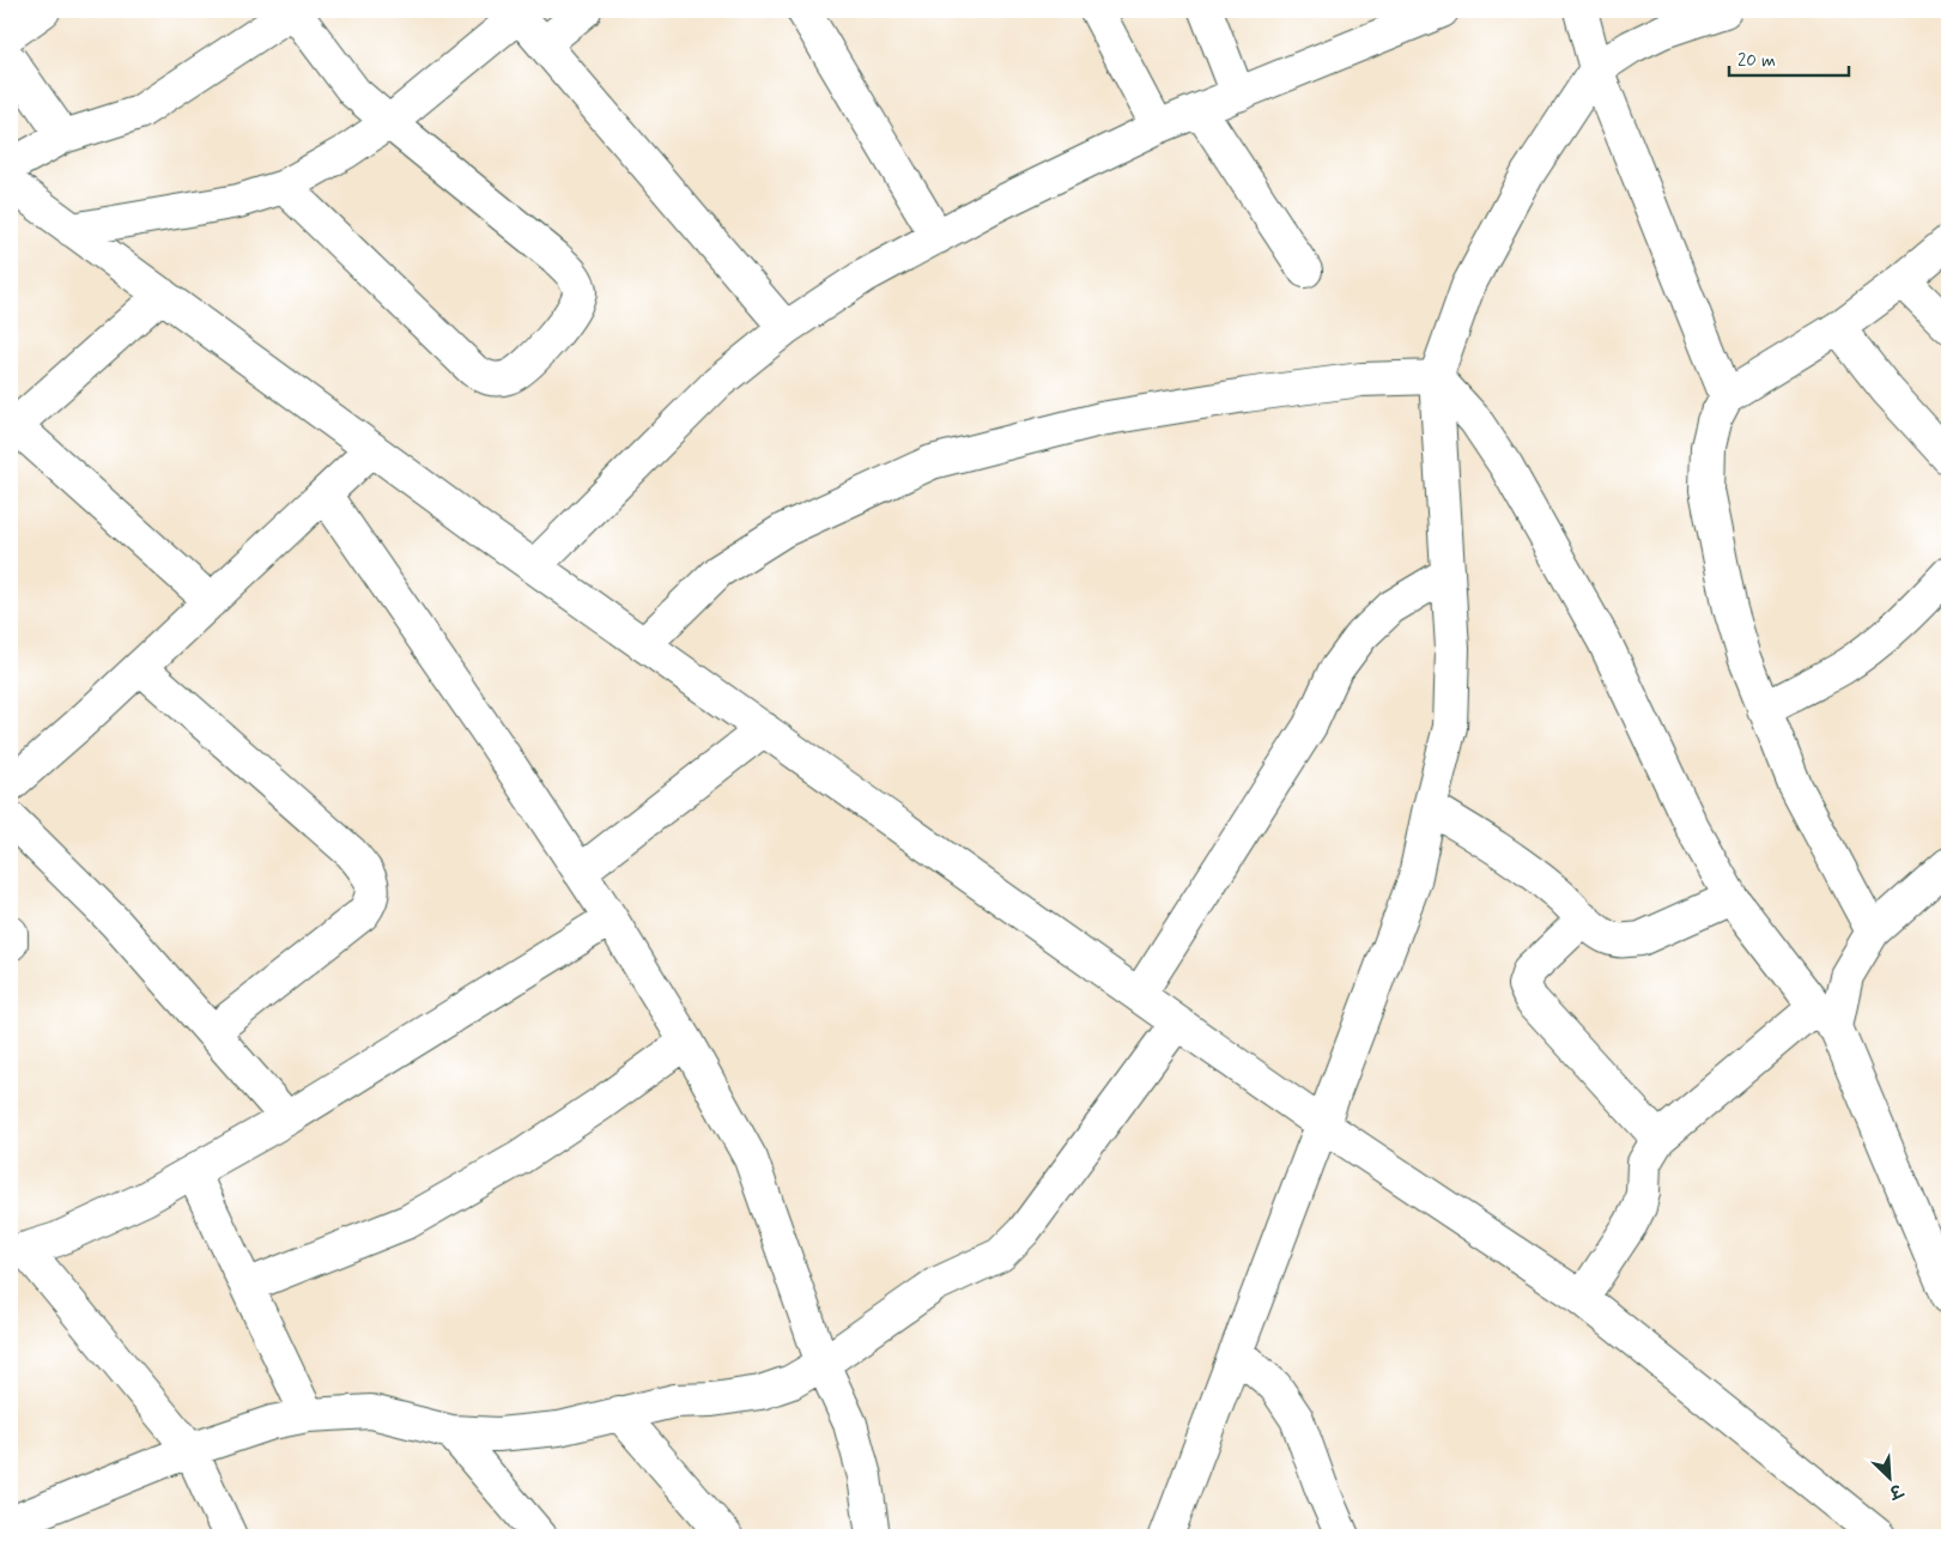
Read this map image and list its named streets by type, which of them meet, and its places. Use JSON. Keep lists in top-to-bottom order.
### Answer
{
  "scale_bar": "20 m",
  "north": "bottom right"
}
